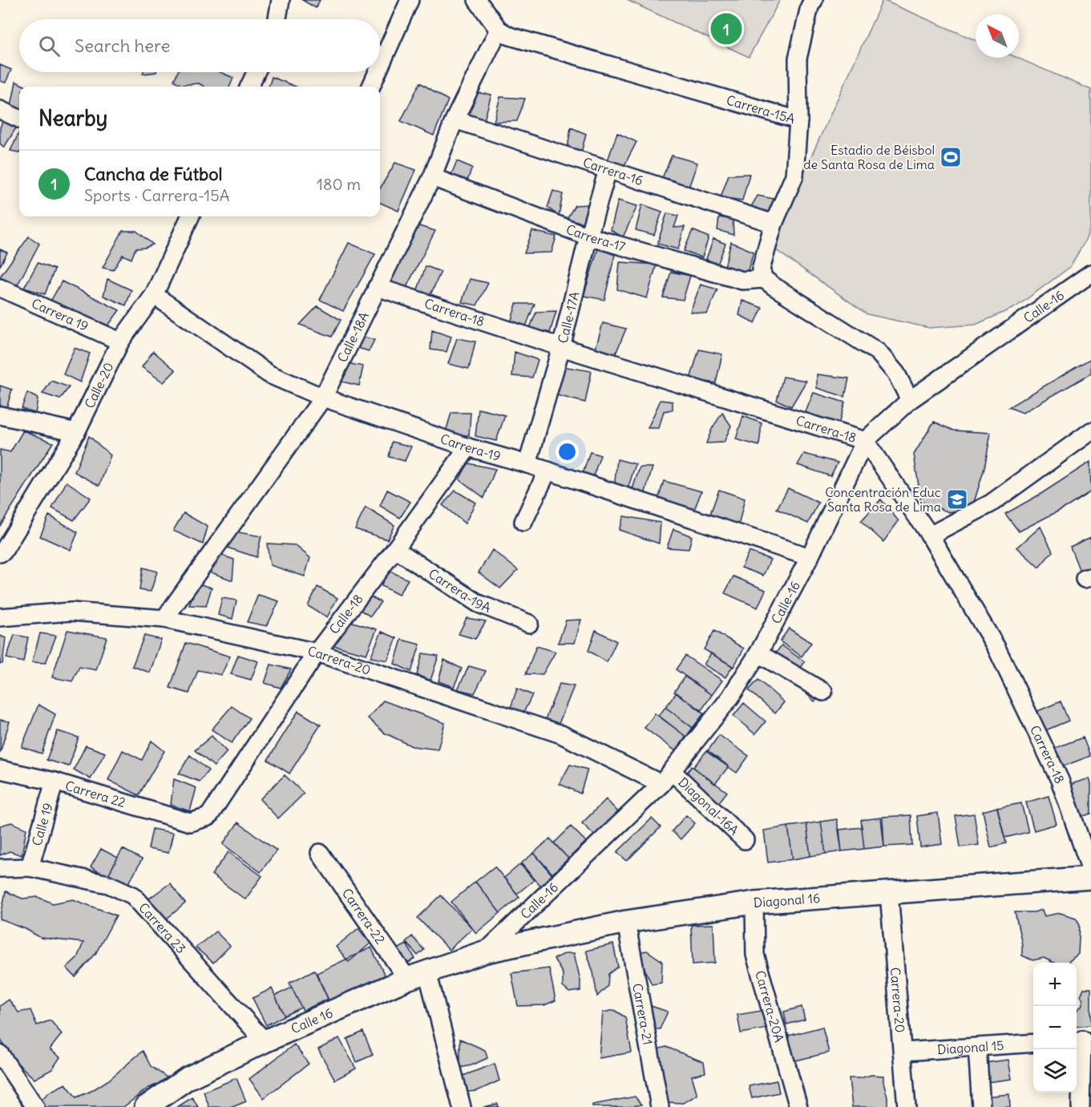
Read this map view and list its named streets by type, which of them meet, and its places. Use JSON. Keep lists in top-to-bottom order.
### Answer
{
  "streets": {
    "street": [
      "Carrera-15A",
      "Carrera-16",
      "Carrera-17",
      "Calle-16",
      "Carrera-18",
      "Carrera 19",
      "Calle-17A",
      "Calle-18A",
      "Calle-20",
      "Carrera-19",
      "Carrera-19A",
      "Calle-18",
      "Carrera-20",
      "Carrera 22",
      "Diagonal-16A",
      "Calle 19",
      "Diagonal 16",
      "Carrera-22",
      "Carrera 23",
      "Carrera-20A",
      "Carrera-21",
      "Calle 16",
      "Diagonal 15"
    ]
  },
  "crossings": [
    ["Carrera-15A", "Carrera-16"],
    ["Carrera-15A", "Carrera-17"],
    ["Carrera-15A", "Calle-18A"],
    ["Carrera-16", "Calle-17A"],
    ["Carrera-16", "Calle-18A"],
    ["Carrera-17", "Calle-17A"],
    ["Carrera-17", "Calle-18A"],
    ["Calle-16", "Carrera-18"],
    ["Calle-16", "Carrera-19"],
    ["Calle-16", "Carrera-20"],
    ["Calle-16", "Diagonal-16A"],
    ["Calle-16", "Diagonal 16"],
    ["Calle-16", "Calle 16"],
    ["Carrera-18", "Calle-17A"],
    ["Carrera-18", "Calle-18A"],
    ["Carrera 19", "Calle-20"],
    ["Calle-17A", "Carrera-19"],
    ["Calle-18A", "Carrera-19"],
    ["Calle-18A", "Carrera-20"],
    ["Calle-20", "Carrera-19"],
    ["Carrera-19", "Calle-18"],
    ["Carrera-19A", "Calle-18"],
    ["Calle-18", "Carrera-20"],
    ["Calle-18", "Carrera 22"],
    ["Carrera-20", "Diagonal-16A"],
    ["Carrera-20", "Diagonal 16"],
    ["Carrera-20", "Diagonal 15"],
    ["Carrera 22", "Calle 19"],
    ["Calle 19", "Carrera 23"],
    ["Diagonal 16", "Carrera-20A"],
    ["Diagonal 16", "Carrera-21"],
    ["Diagonal 16", "Calle 16"],
    ["Carrera-22", "Calle 16"],
    ["Carrera 23", "Calle 16"]
  ],
  "places": {
    "sports": ["Estadio de Béisbol de Santa Rosa de Lima"],
    "school or university": ["Concentración Educ Santa Rosa de Lima"]
  },
  "north": "top left",
  "page": {
    "pins": "1",
    "search": "Search here",
    "heading": "Nearby",
    "list": [
      {
        "mark": "1",
        "name": "Cancha de Fútbol",
        "note": "Sports · Carrera-15A",
        "value": "180 m"
      }
    ],
    "map_buttons": ["+", "−"]
  }
}
